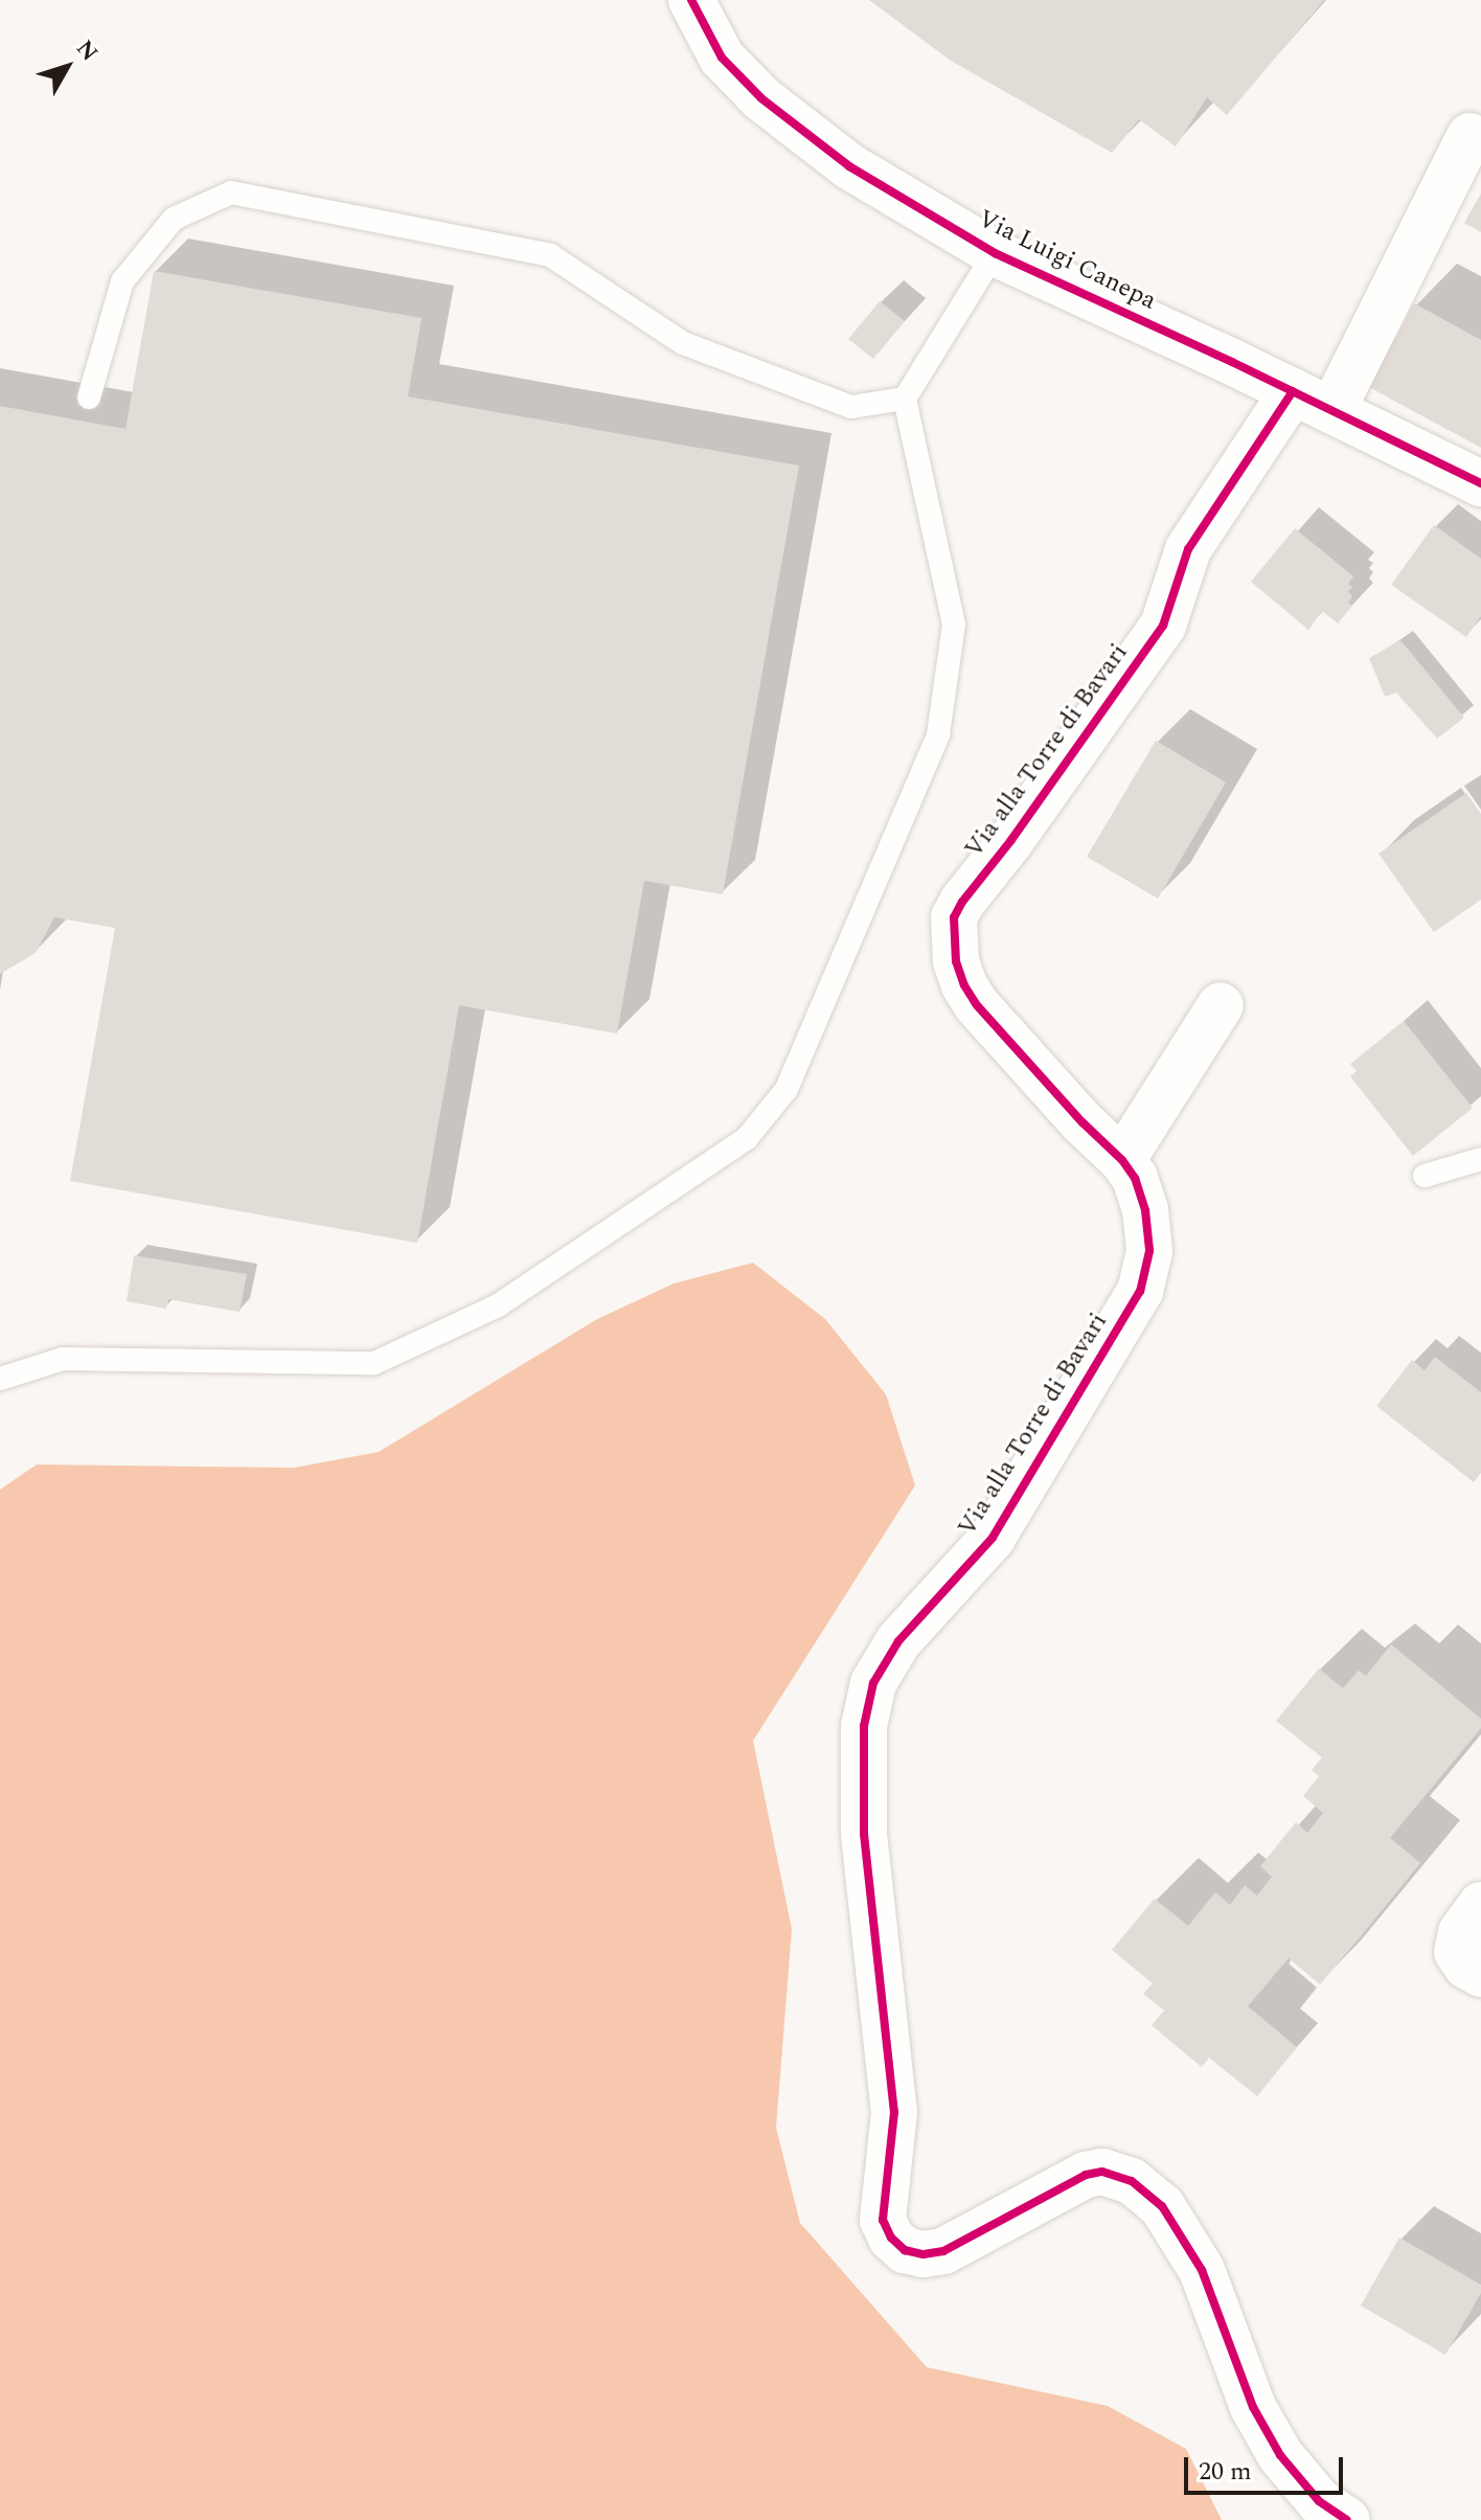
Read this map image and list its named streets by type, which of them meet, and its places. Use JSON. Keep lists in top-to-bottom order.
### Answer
{
  "streets": {
    "street": ["Via Luigi Canepa", "Via alla Torre di Bavari"]
  },
  "crossings": [
    ["Via Luigi Canepa", "Via alla Torre di Bavari"]
  ],
  "scale_bar": "20 m",
  "north": "top right"
}
